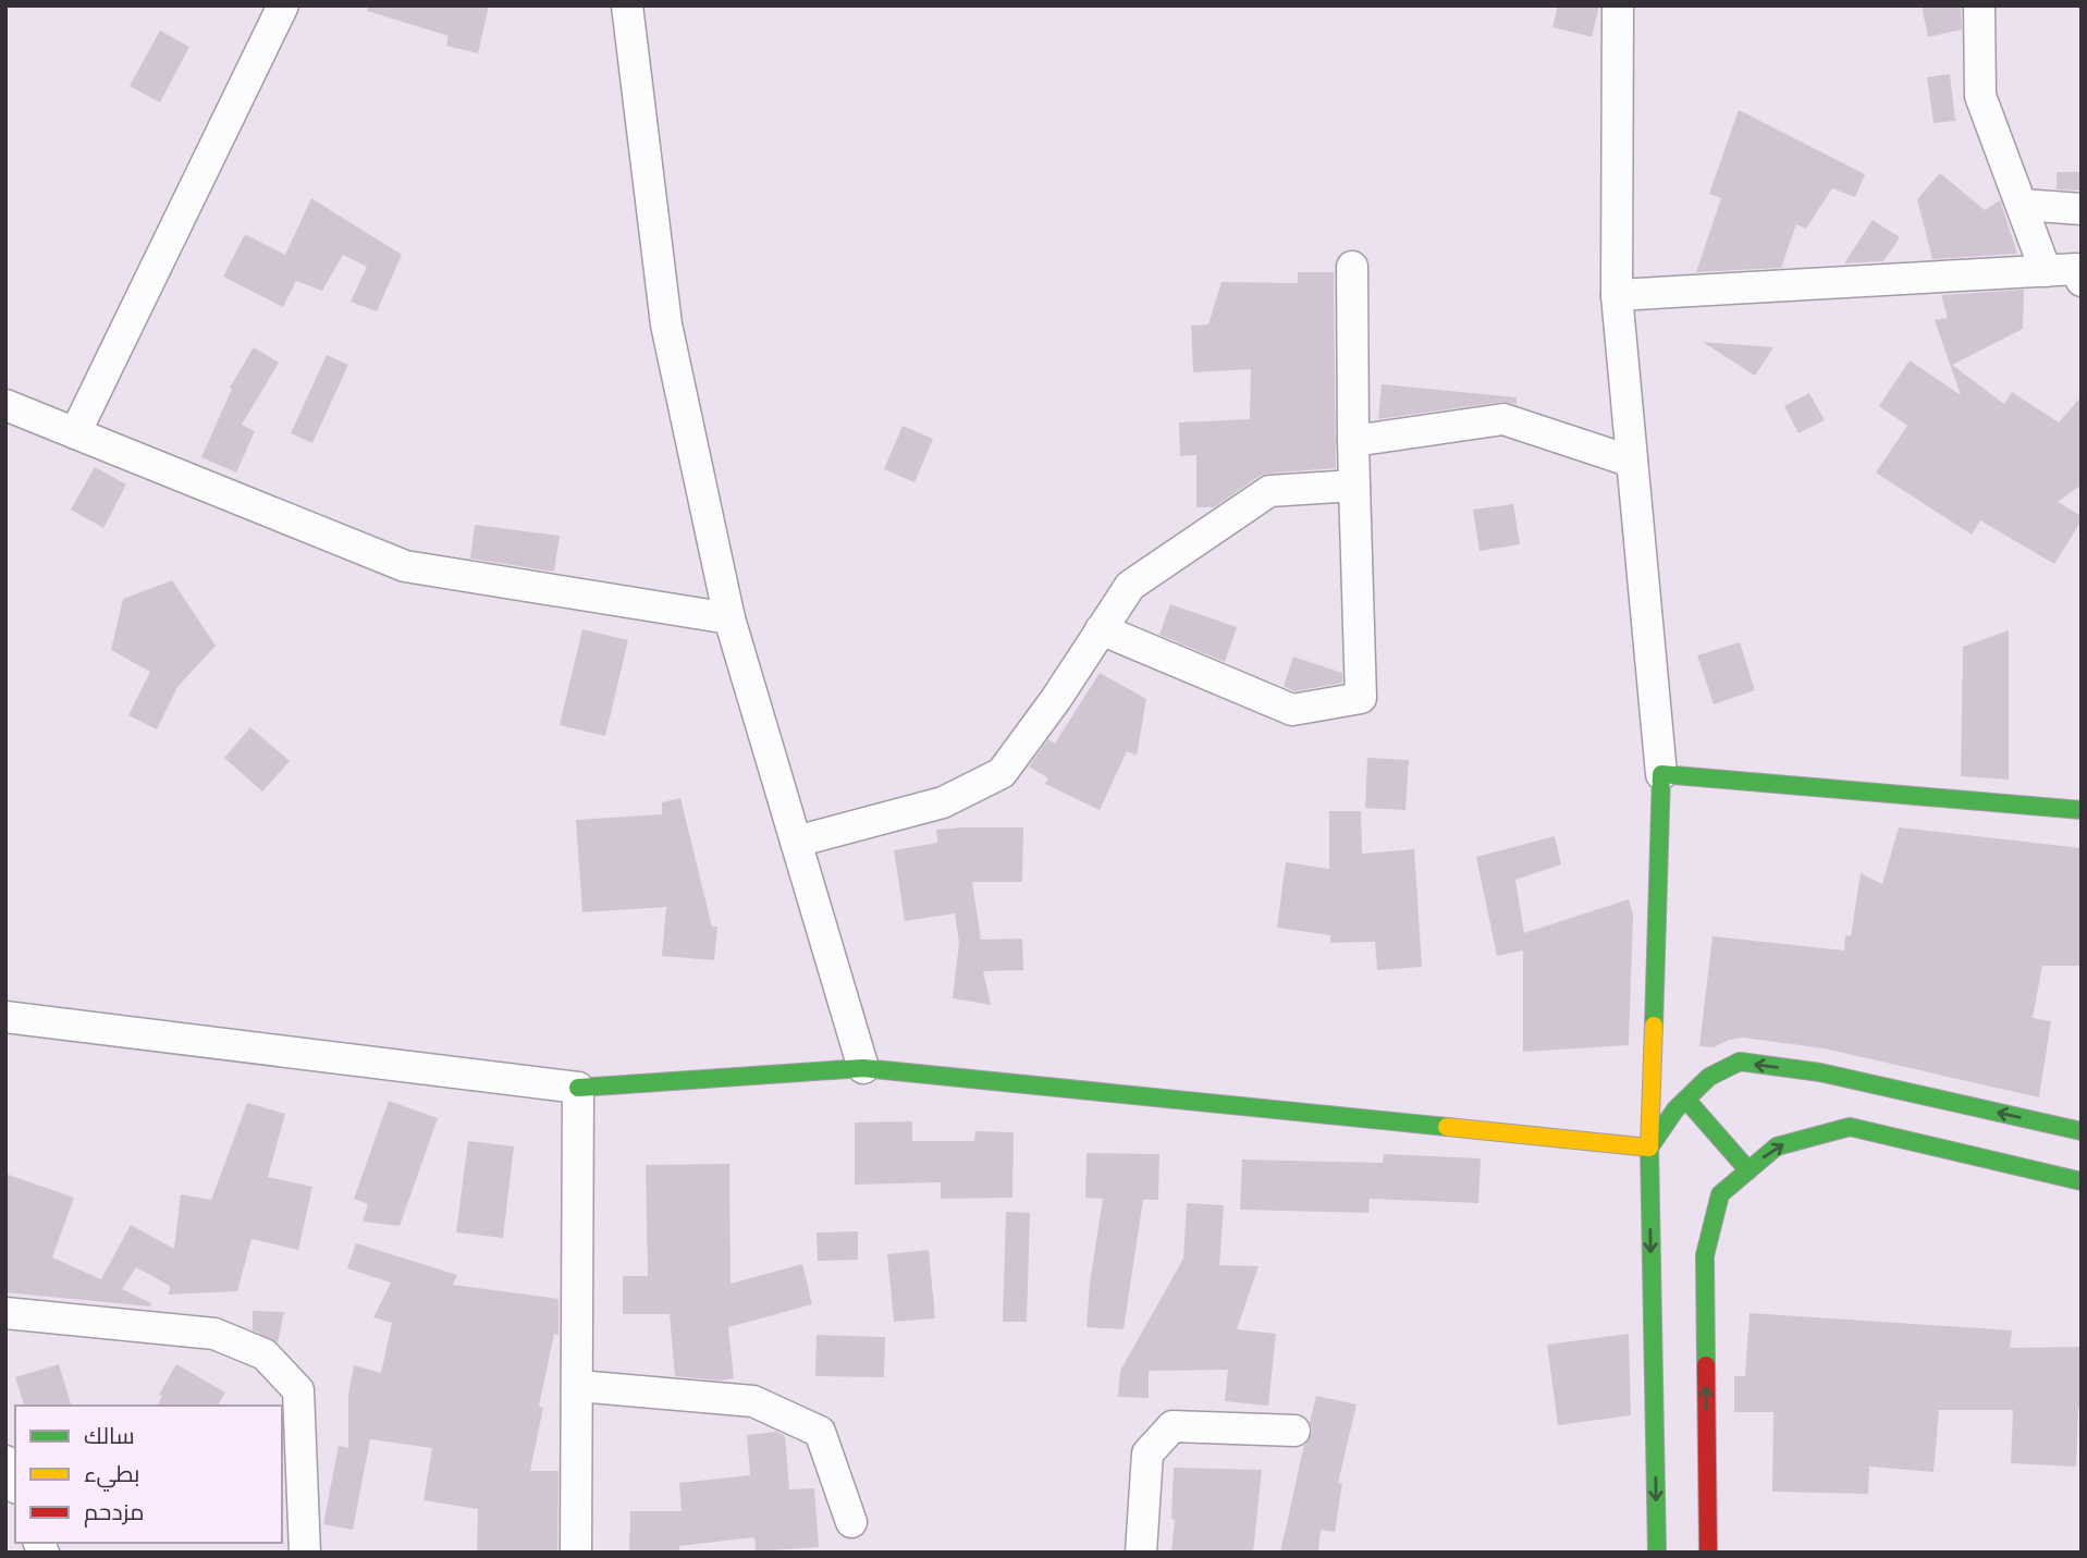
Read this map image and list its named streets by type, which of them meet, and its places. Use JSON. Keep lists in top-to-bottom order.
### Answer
{
  "legend": ["سالك", "بطيء", "مزدحم"]
}
